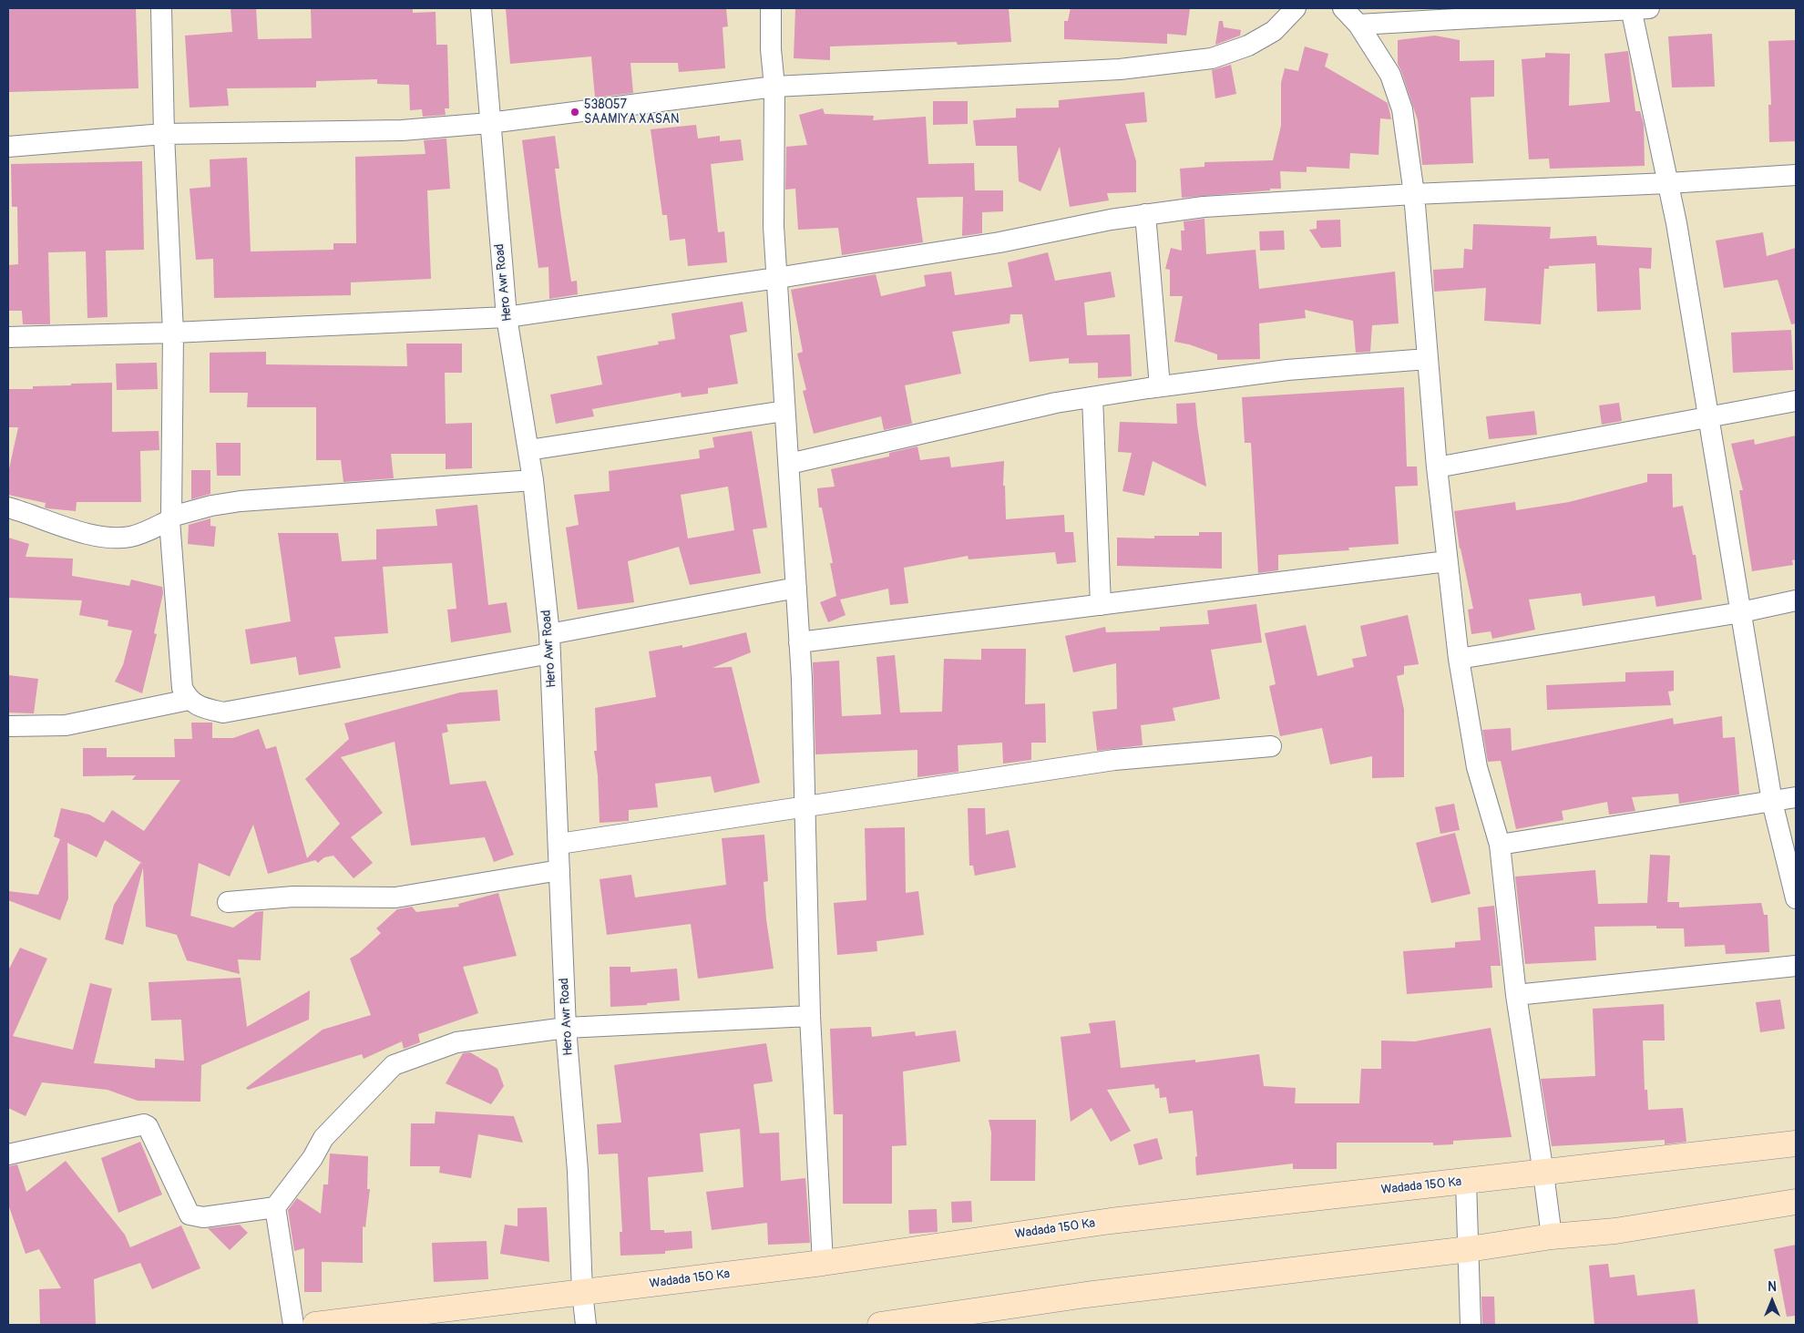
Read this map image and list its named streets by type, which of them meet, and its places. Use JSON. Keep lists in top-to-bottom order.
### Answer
{
  "streets": {
    "street": ["Hero Awr Road", "Wadada 150 Ka"]
  },
  "crossings": [
    ["Hero Awr Road", "Wadada 150 Ka"]
  ],
  "places": ["538057 SAAMIYA XASAN"],
  "north": "top"
}
